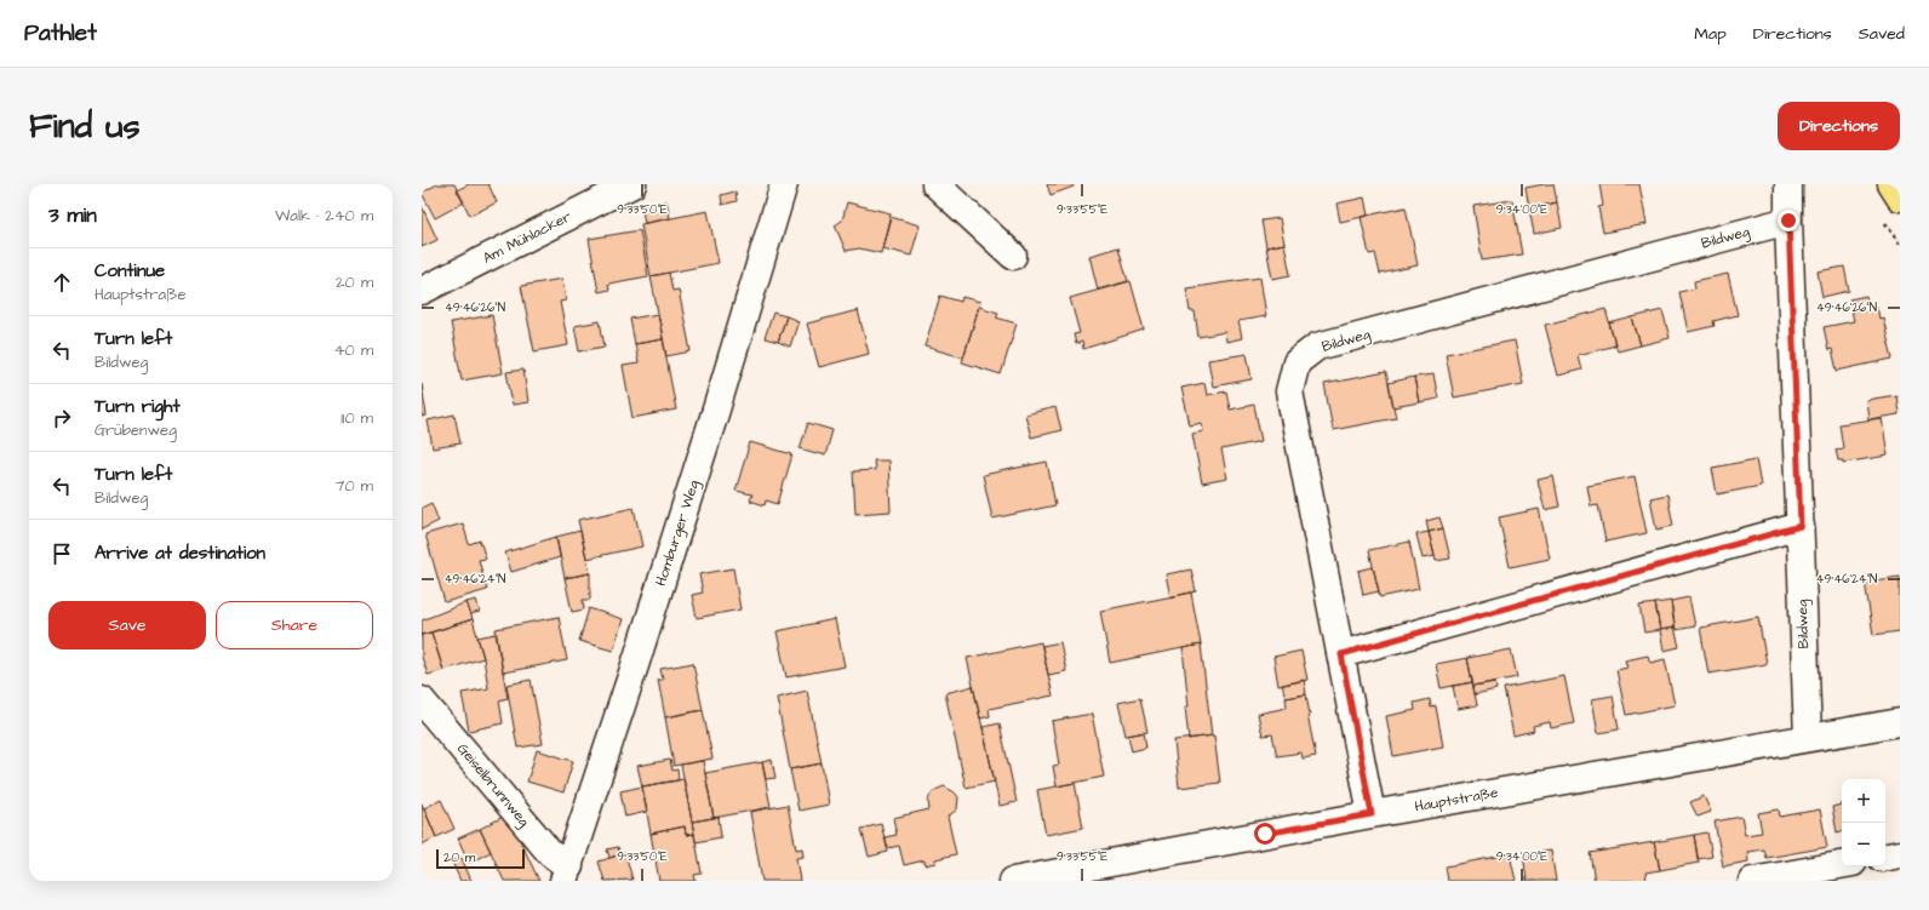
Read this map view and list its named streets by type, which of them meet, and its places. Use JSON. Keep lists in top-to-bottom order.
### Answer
{
  "streets": {
    "street": [
      "Am Mühlacker",
      "Bildweg",
      "Homburger Weg",
      "Geiselbrunnweg",
      "Hauptstraße"
    ]
  },
  "crossings": [
    ["Bildweg", "Hauptstraße"],
    ["Homburger Weg", "Geiselbrunnweg"]
  ],
  "scale_bar": "20 m",
  "page": {
    "header": "Pathlet",
    "nav": ["Map", "Directions", "Saved"],
    "buttons": [
      "Directions",
      ["Save", "Share"]
    ],
    "title": "Find us",
    "heading": ["3 min", "Walk · 240 m"],
    "list": [
      ["Continue", "Hauptstraße", "20 m"],
      ["Turn left", "Bildweg", "40 m"],
      ["Turn right", "Grübenweg", "110 m"],
      ["Turn left", "Bildweg", "70 m"],
      "Arrive at destination"
    ],
    "map_buttons": ["+", "−"],
    "scale": "20 m"
  },
  "coordinates": [
    "9°33'50\"E",
    "9°33'55\"E",
    "9°34'00\"E",
    "49°46'26\"N",
    "49°46'24\"N"
  ]
}
